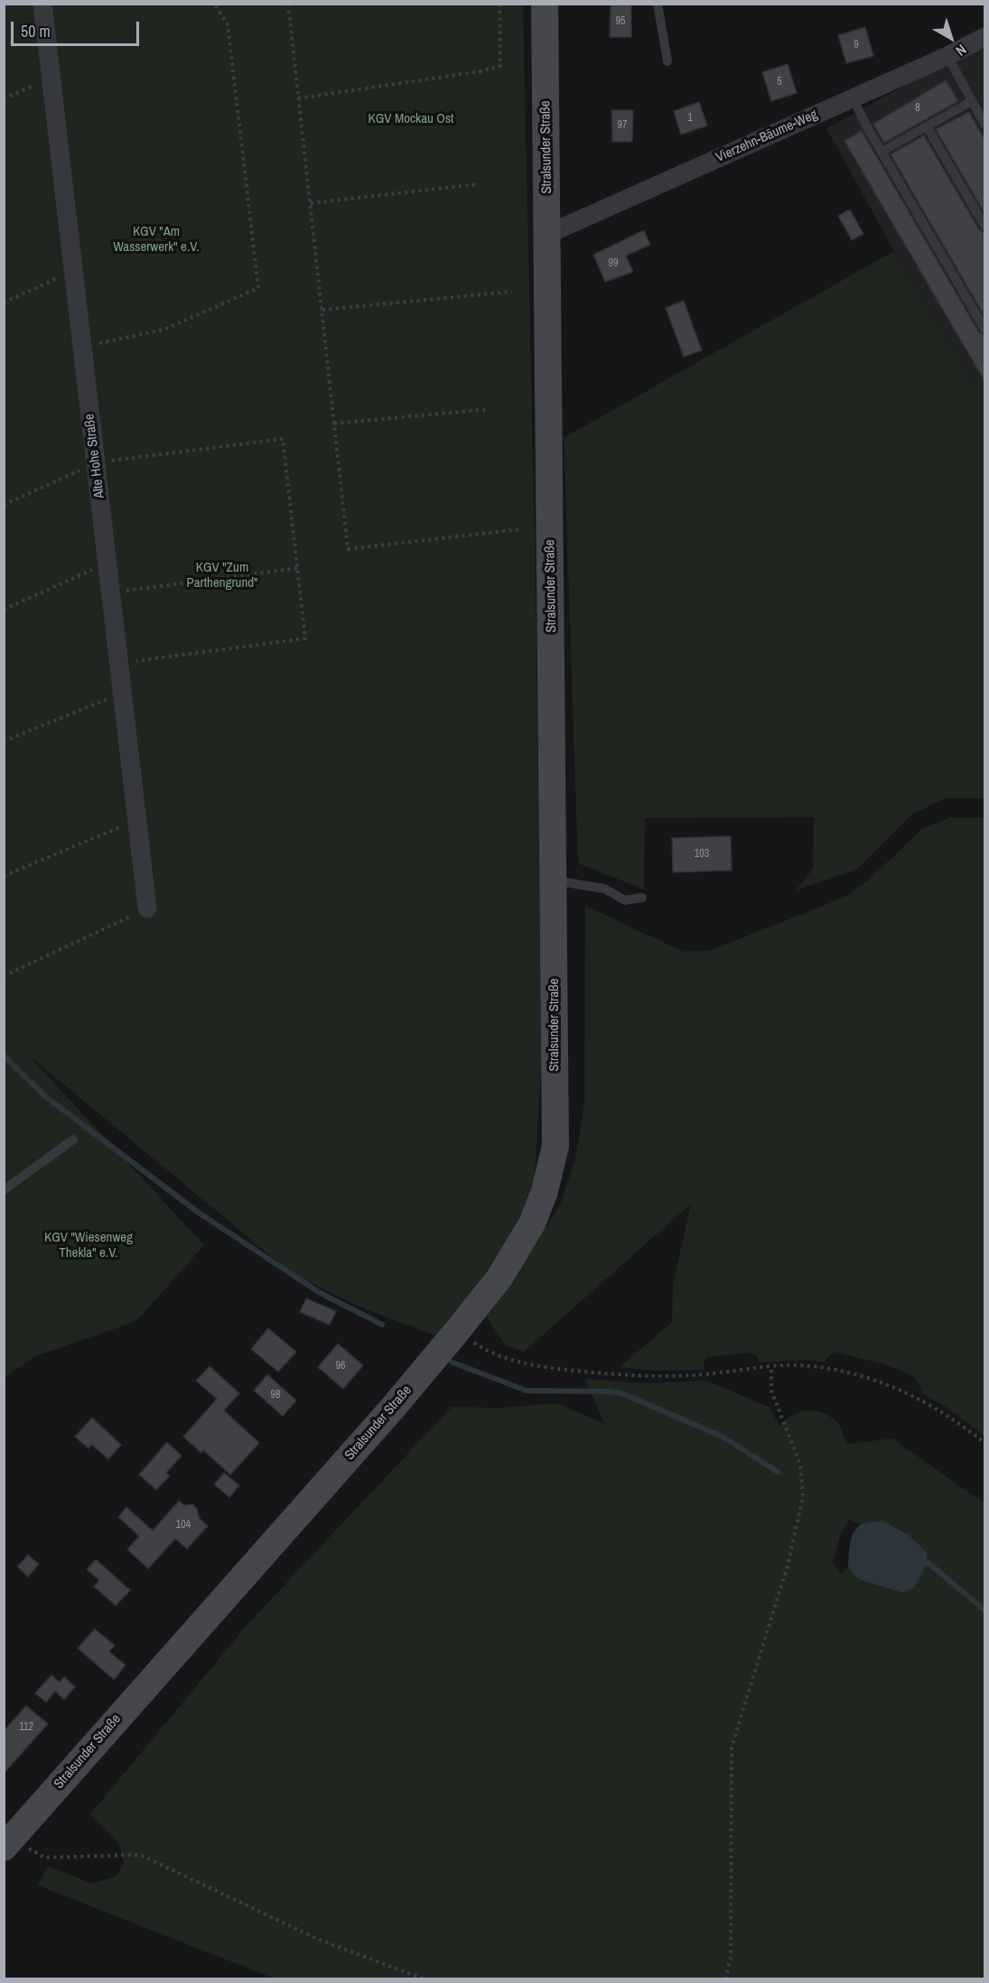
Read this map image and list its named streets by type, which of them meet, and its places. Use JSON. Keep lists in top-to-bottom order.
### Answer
{
  "streets": {
    "street": ["Vierzehn-Bäume-Weg", "Stralsunder Straße", "Alte Hohe Straße"]
  },
  "crossings": [
    ["Vierzehn-Bäume-Weg", "Stralsunder Straße"]
  ],
  "parks": [
    "KGV Mockau Ost",
    "KGV \"Am Wasserwerk\" e.V.",
    "KGV \"Zum Parthengrund\"",
    "KGV \"Wiesenweg Thekla\" e.V."
  ],
  "house_numbers": [
    "95",
    "9",
    "5",
    "8",
    "1",
    "97",
    "99",
    "103",
    "96",
    "98",
    "104",
    "112"
  ],
  "scale_bar": "50 m",
  "north": "bottom right"
}
